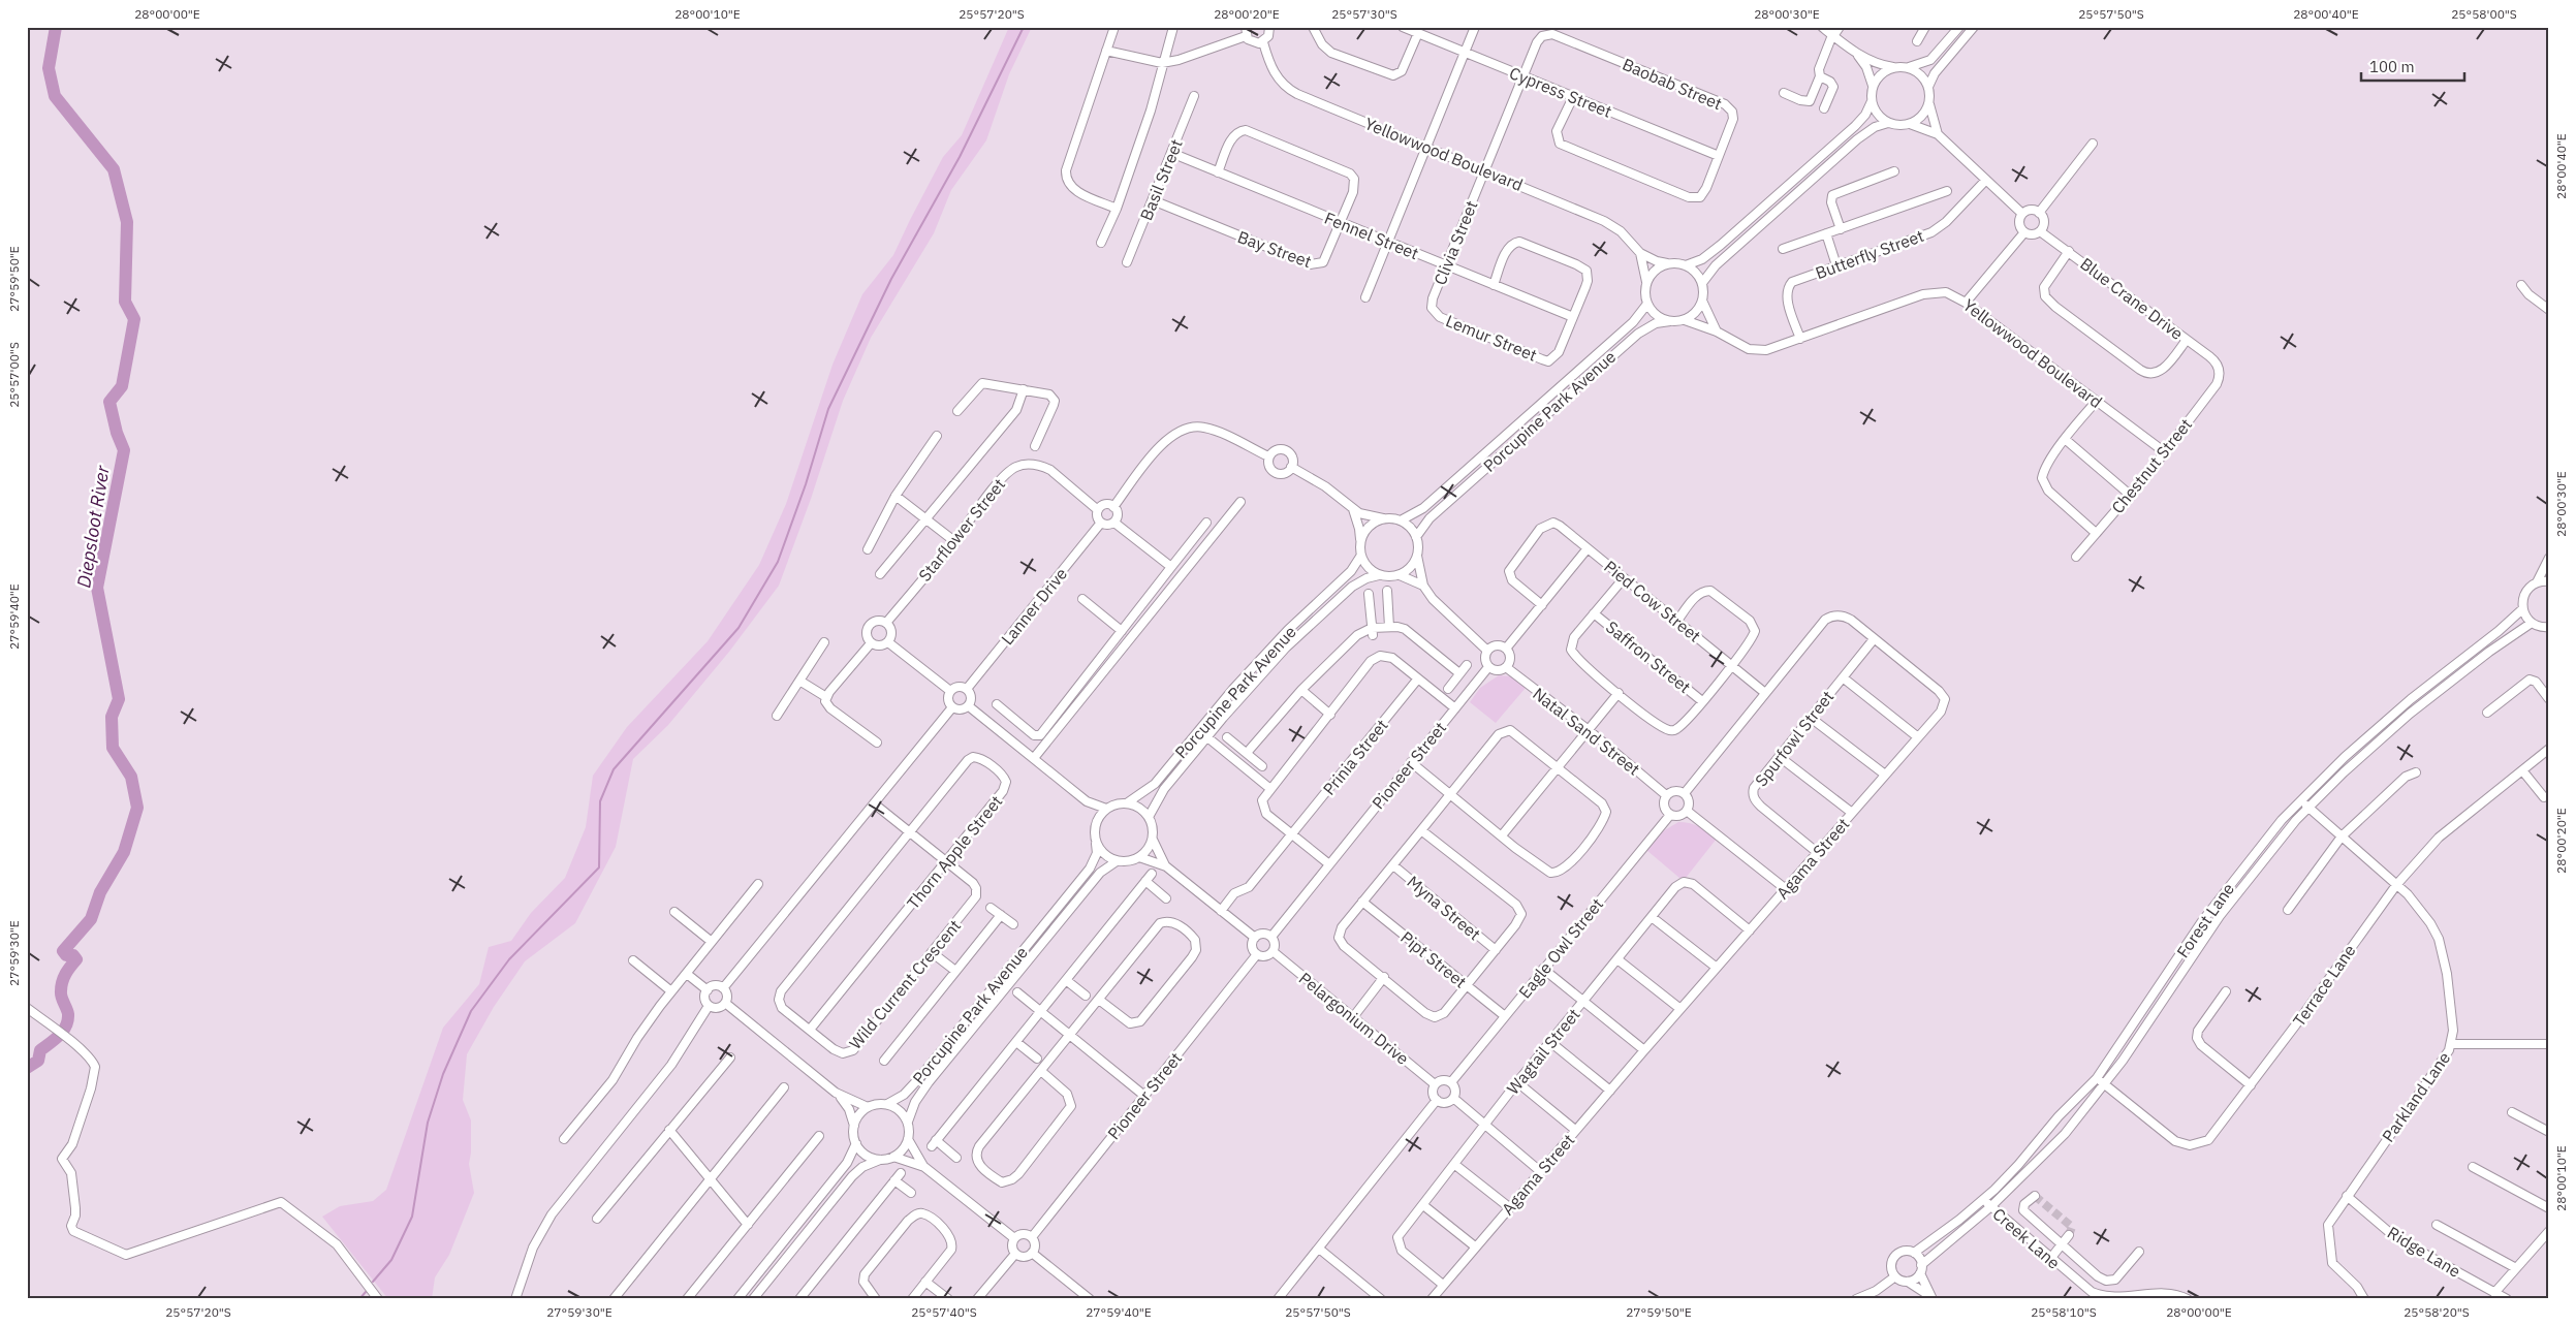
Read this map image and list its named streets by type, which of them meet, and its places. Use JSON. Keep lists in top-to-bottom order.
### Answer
{
  "streets": {
    "street": [
      "Baobab Street",
      "Cypress Street",
      "Yellowwood Boulevard",
      "Basil Street",
      "Fennel Street",
      "Clivia Street",
      "Bay Street",
      "Butterfly Street",
      "Blue Crane Drive",
      "Lemur Street",
      "Porcupine Park Avenue",
      "Chestnut Street",
      "Starflower Street",
      "Pied Cow Street",
      "Lanner Drive",
      "Saffron Street",
      "Natal Sand Street",
      "Spurfowl Street",
      "Prinia Street",
      "Pioneer Street",
      "Thorn Apple Street",
      "Agama Street",
      "Myna Street",
      "Forest Lane",
      "Eagle Owl Street",
      "Pipt Street",
      "Wild Current Crescent",
      "Terrace Lane",
      "Pelargonium Drive",
      "Wagtail Street",
      "Parkland Lane",
      "Creek Lane",
      "Ridge Lane"
    ]
  },
  "crossings": [
    ["Baobab Street", "Cypress Street"],
    ["Baobab Street", "Clivia Street"],
    ["Cypress Street", "Clivia Street"],
    ["Yellowwood Boulevard", "Clivia Street"],
    ["Yellowwood Boulevard", "Butterfly Street"],
    ["Yellowwood Boulevard", "Porcupine Park Avenue"],
    ["Yellowwood Boulevard", "Chestnut Street"],
    ["Basil Street", "Fennel Street"],
    ["Basil Street", "Bay Street"],
    ["Fennel Street", "Clivia Street"],
    ["Fennel Street", "Bay Street"],
    ["Fennel Street", "Lemur Street"],
    ["Clivia Street", "Lemur Street"],
    ["Blue Crane Drive", "Chestnut Street"],
    ["Starflower Street", "Lanner Drive"],
    ["Pied Cow Street", "Agama Street"],
    ["Natal Sand Street", "Pioneer Street"],
    ["Natal Sand Street", "Agama Street"],
    ["Natal Sand Street", "Eagle Owl Street"],
    ["Spurfowl Street", "Agama Street"],
    ["Pioneer Street", "Pelargonium Drive"],
    ["Thorn Apple Street", "Wild Current Crescent"],
    ["Agama Street", "Eagle Owl Street"],
    ["Agama Street", "Wagtail Street"],
    ["Forest Lane", "Terrace Lane"],
    ["Forest Lane", "Parkland Lane"],
    ["Forest Lane", "Creek Lane"],
    ["Eagle Owl Street", "Pipt Street"],
    ["Eagle Owl Street", "Pelargonium Drive"],
    ["Terrace Lane", "Parkland Lane"],
    ["Parkland Lane", "Ridge Lane"]
  ],
  "water": ["Diepsloot River"],
  "scale_bar": "100 m",
  "coordinates": [
    "28°00'00\"E",
    "28°00'10\"E",
    "25°57'20\"S",
    "28°00'20\"E",
    "25°57'30\"S",
    "28°00'30\"E",
    "25°57'50\"S",
    "28°00'40\"E",
    "25°58'00\"S",
    "27°59'50\"E",
    "25°57'00\"S",
    "27°59'40\"E",
    "27°59'30\"E",
    "25°57'40\"S",
    "25°58'10\"S",
    "25°58'20\"S"
  ]
}
